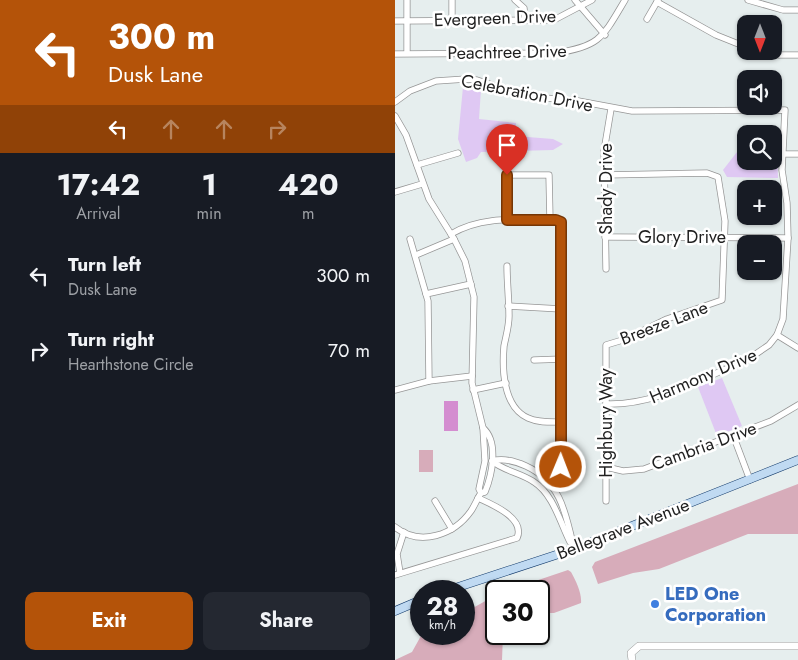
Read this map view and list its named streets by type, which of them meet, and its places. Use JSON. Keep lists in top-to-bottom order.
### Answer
{
  "streets": {
    "main road": ["Bellegrave Avenue"],
    "street": [
      "Evergreen Drive",
      "Peachtree Drive",
      "Celebration Drive",
      "Shady Drive",
      "Glory Drive",
      "Breeze Lane",
      "Harmony Drive",
      "Highbury Way",
      "Cambria Drive"
    ]
  },
  "crossings": [
    ["Celebration Drive", "Shady Drive"],
    ["Celebration Drive", "Harmony Drive"],
    ["Shady Drive", "Glory Drive"],
    ["Glory Drive", "Breeze Lane"],
    ["Glory Drive", "Harmony Drive"],
    ["Breeze Lane", "Highbury Way"],
    ["Harmony Drive", "Highbury Way"],
    ["Highbury Way", "Cambria Drive"]
  ],
  "places": ["LED One Corporation"],
  "north": "bottom",
  "page": {
    "turn": ["300 m", "Dusk Lane"],
    "map_buttons": ["+", "−"],
    "eta": [
      "17:42",
      "Arrival",
      "1",
      "min",
      "420",
      "m"
    ],
    "list": [
      {
        "name": "Turn left",
        "note": "Dusk Lane",
        "value": "300 m"
      },
      {
        "name": "Turn right",
        "note": "Hearthstone Circle",
        "value": "70 m"
      }
    ],
    "speed": "28 km/h",
    "limit": "30",
    "buttons": ["Exit", "Share"]
  }
}
